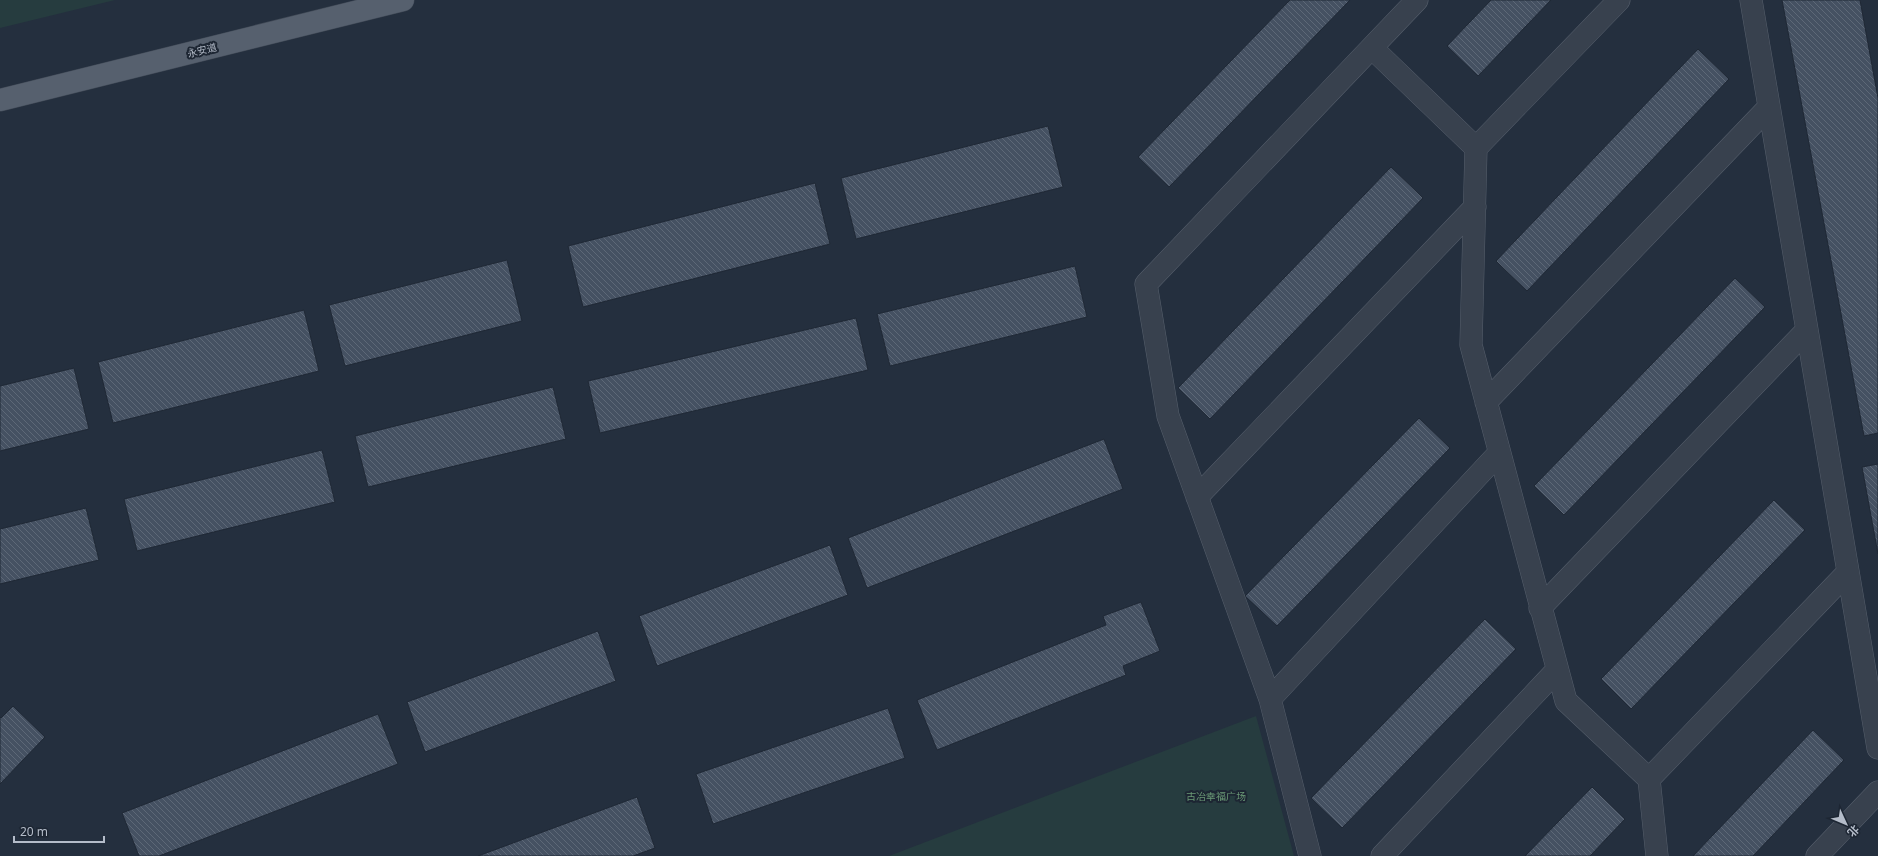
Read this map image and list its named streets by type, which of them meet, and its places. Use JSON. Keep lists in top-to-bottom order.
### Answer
{
  "streets": {
    "main road": ["永安道"]
  },
  "parks": ["古冶幸福广场"],
  "scale_bar": "20 m",
  "north": "bottom right"
}
